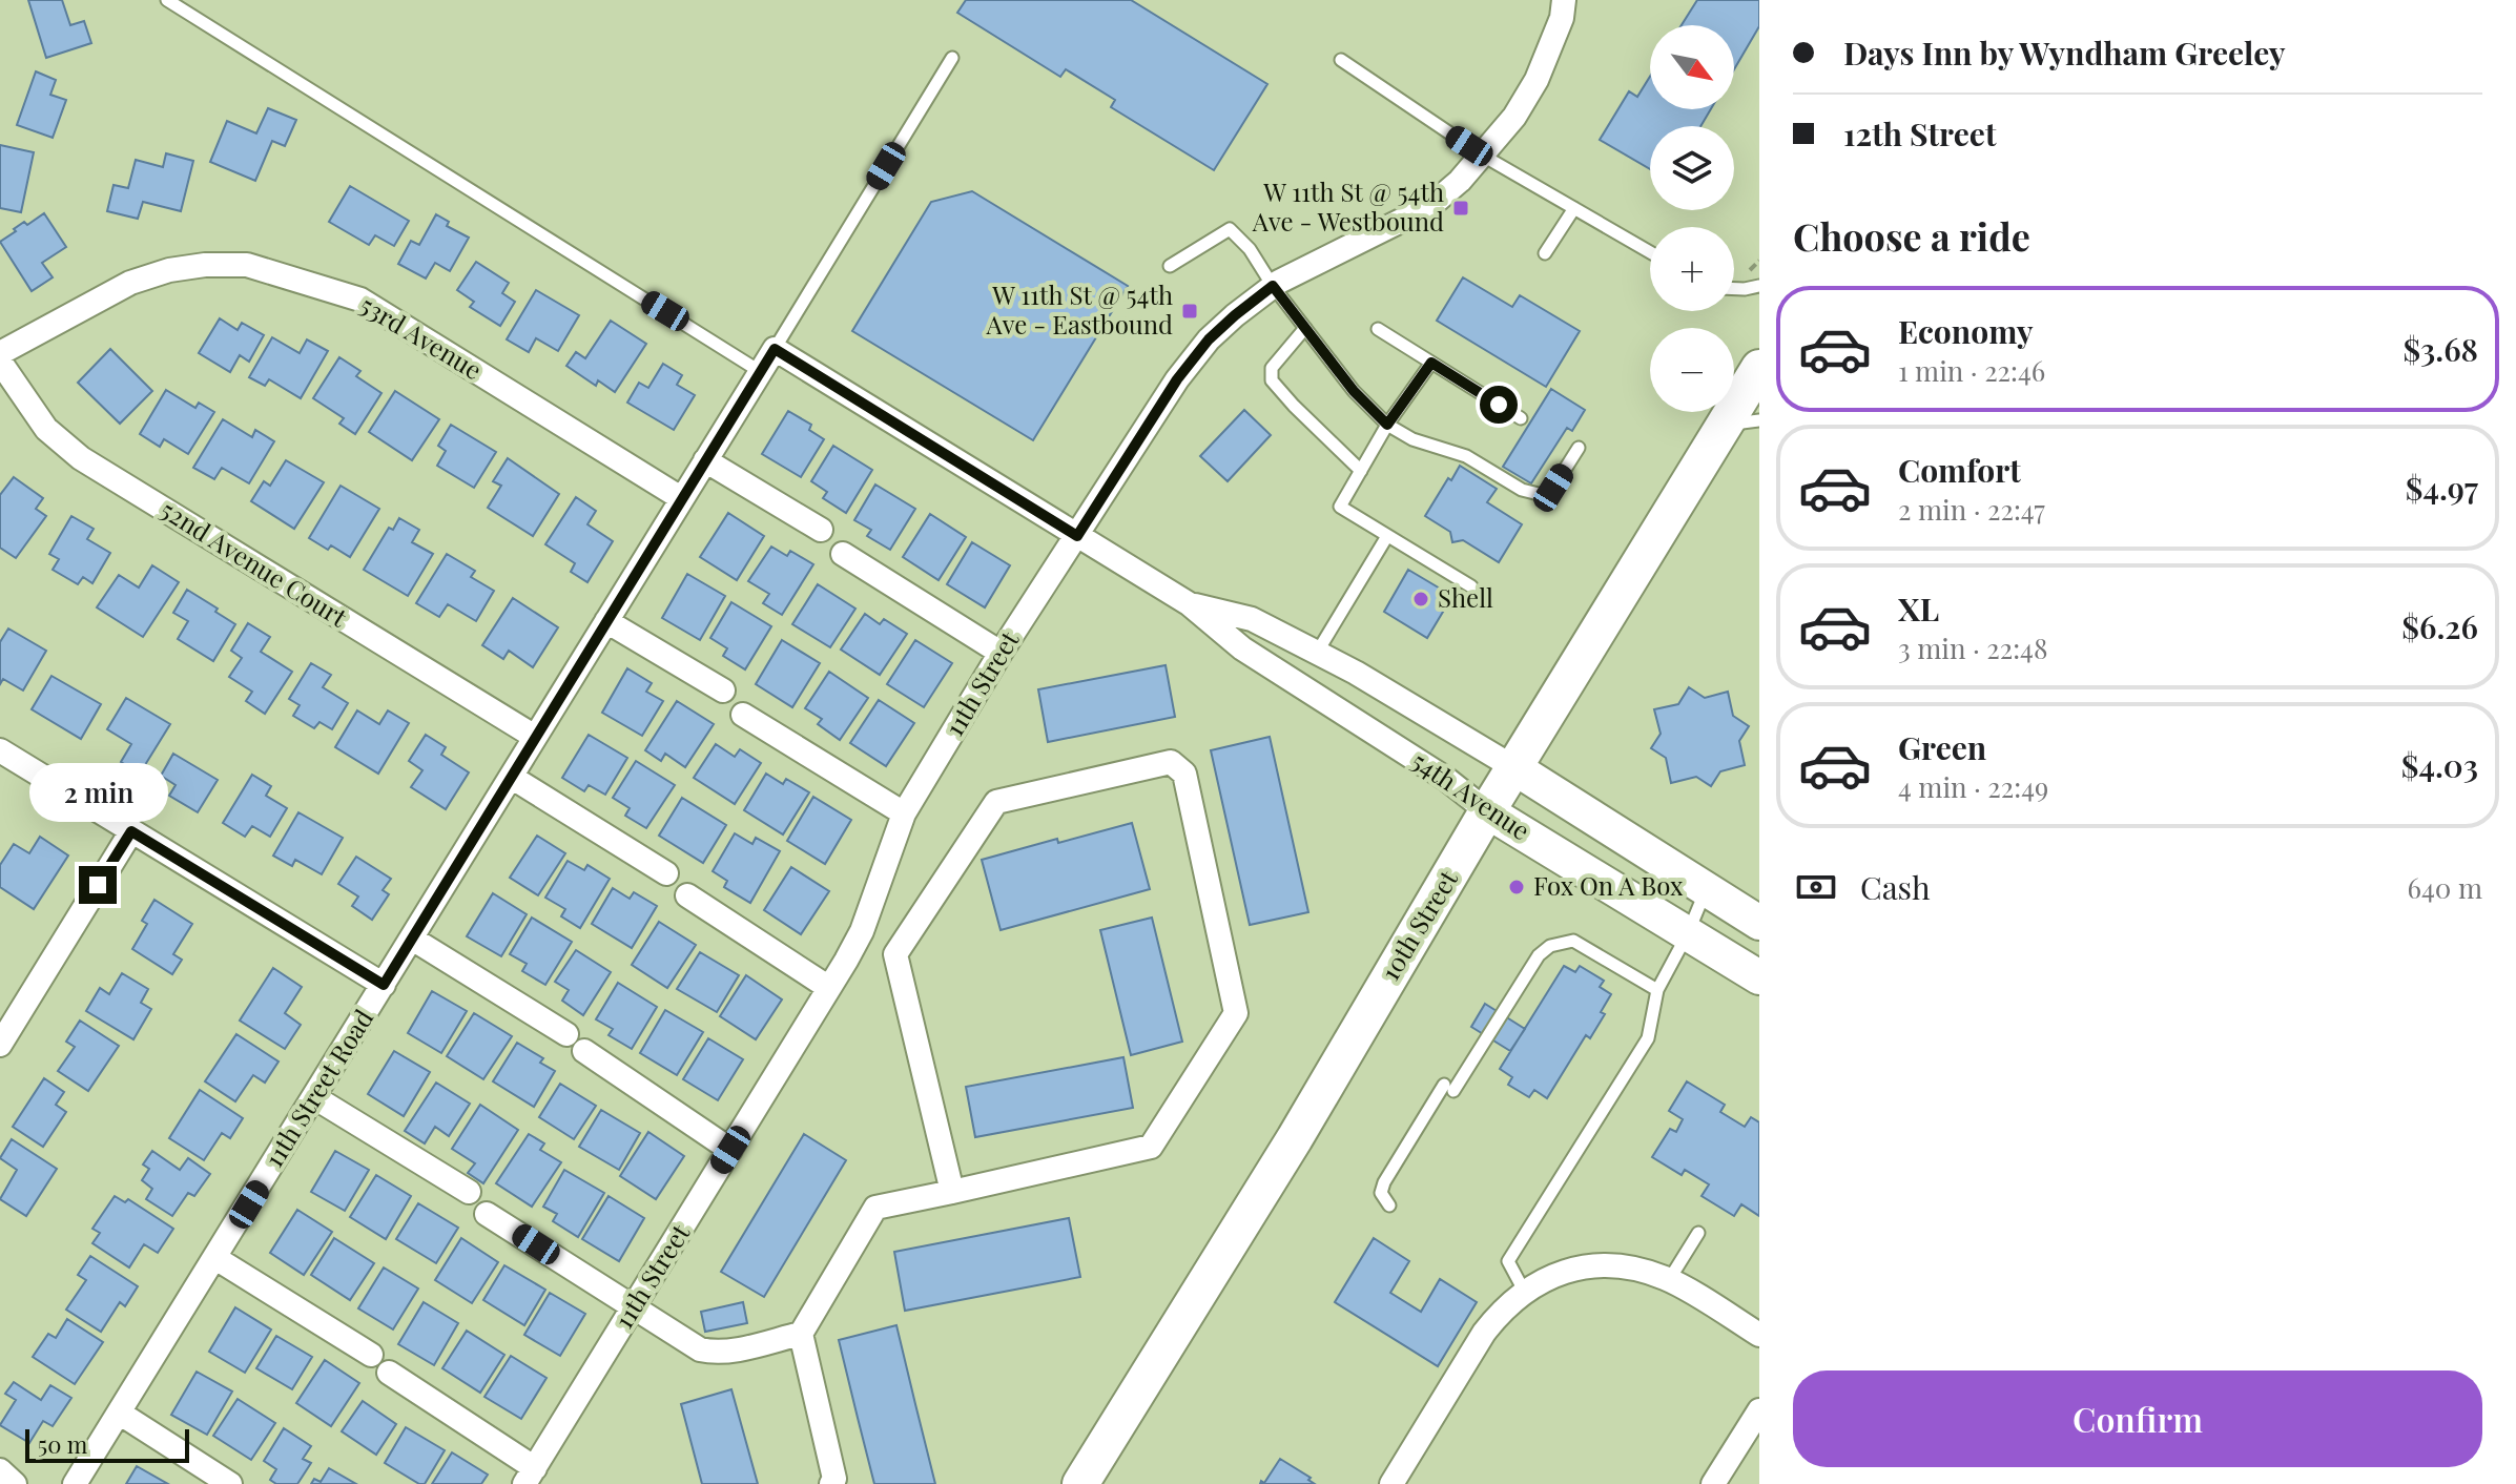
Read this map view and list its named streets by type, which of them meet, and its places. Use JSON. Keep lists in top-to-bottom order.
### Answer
{
  "streets": {
    "main road": ["10th Street"],
    "street": [
      "53rd Avenue",
      "52nd Avenue Court",
      "11th Street",
      "54th Avenue",
      "11th Street Road"
    ]
  },
  "crossings": [
    ["53rd Avenue", "11th Street Road"],
    ["52nd Avenue Court", "11th Street Road"],
    ["11th Street", "54th Avenue"],
    ["54th Avenue", "10th Street"],
    ["54th Avenue", "11th Street Road"]
  ],
  "places": {
    "transit": ["W 11th St @ 54th Ave - Westbound", "W 11th St @ 54th Ave - Eastbound"],
    "other": ["Shell", "Fox On A Box"]
  },
  "scale_bar": "50 m",
  "north": "bottom right",
  "page": {
    "banner": ["Days Inn by Wyndham Greeley", "12th Street"],
    "map_buttons": ["+", "−"],
    "heading": "Choose a ride",
    "list": [
      {
        "name": "Economy",
        "note": "1 min · 22:46",
        "value": "$3.68"
      },
      {
        "name": "Comfort",
        "note": "2 min · 22:47",
        "value": "$4.97"
      },
      {
        "name": "XL",
        "note": "3 min · 22:48",
        "value": "$6.26"
      },
      {
        "name": "Green",
        "note": "4 min · 22:49",
        "value": "$4.03"
      }
    ],
    "bubble": "2 min",
    "pay": ["Cash", "640 m"],
    "buttons": "Confirm",
    "scale": "50 m"
  }
}
